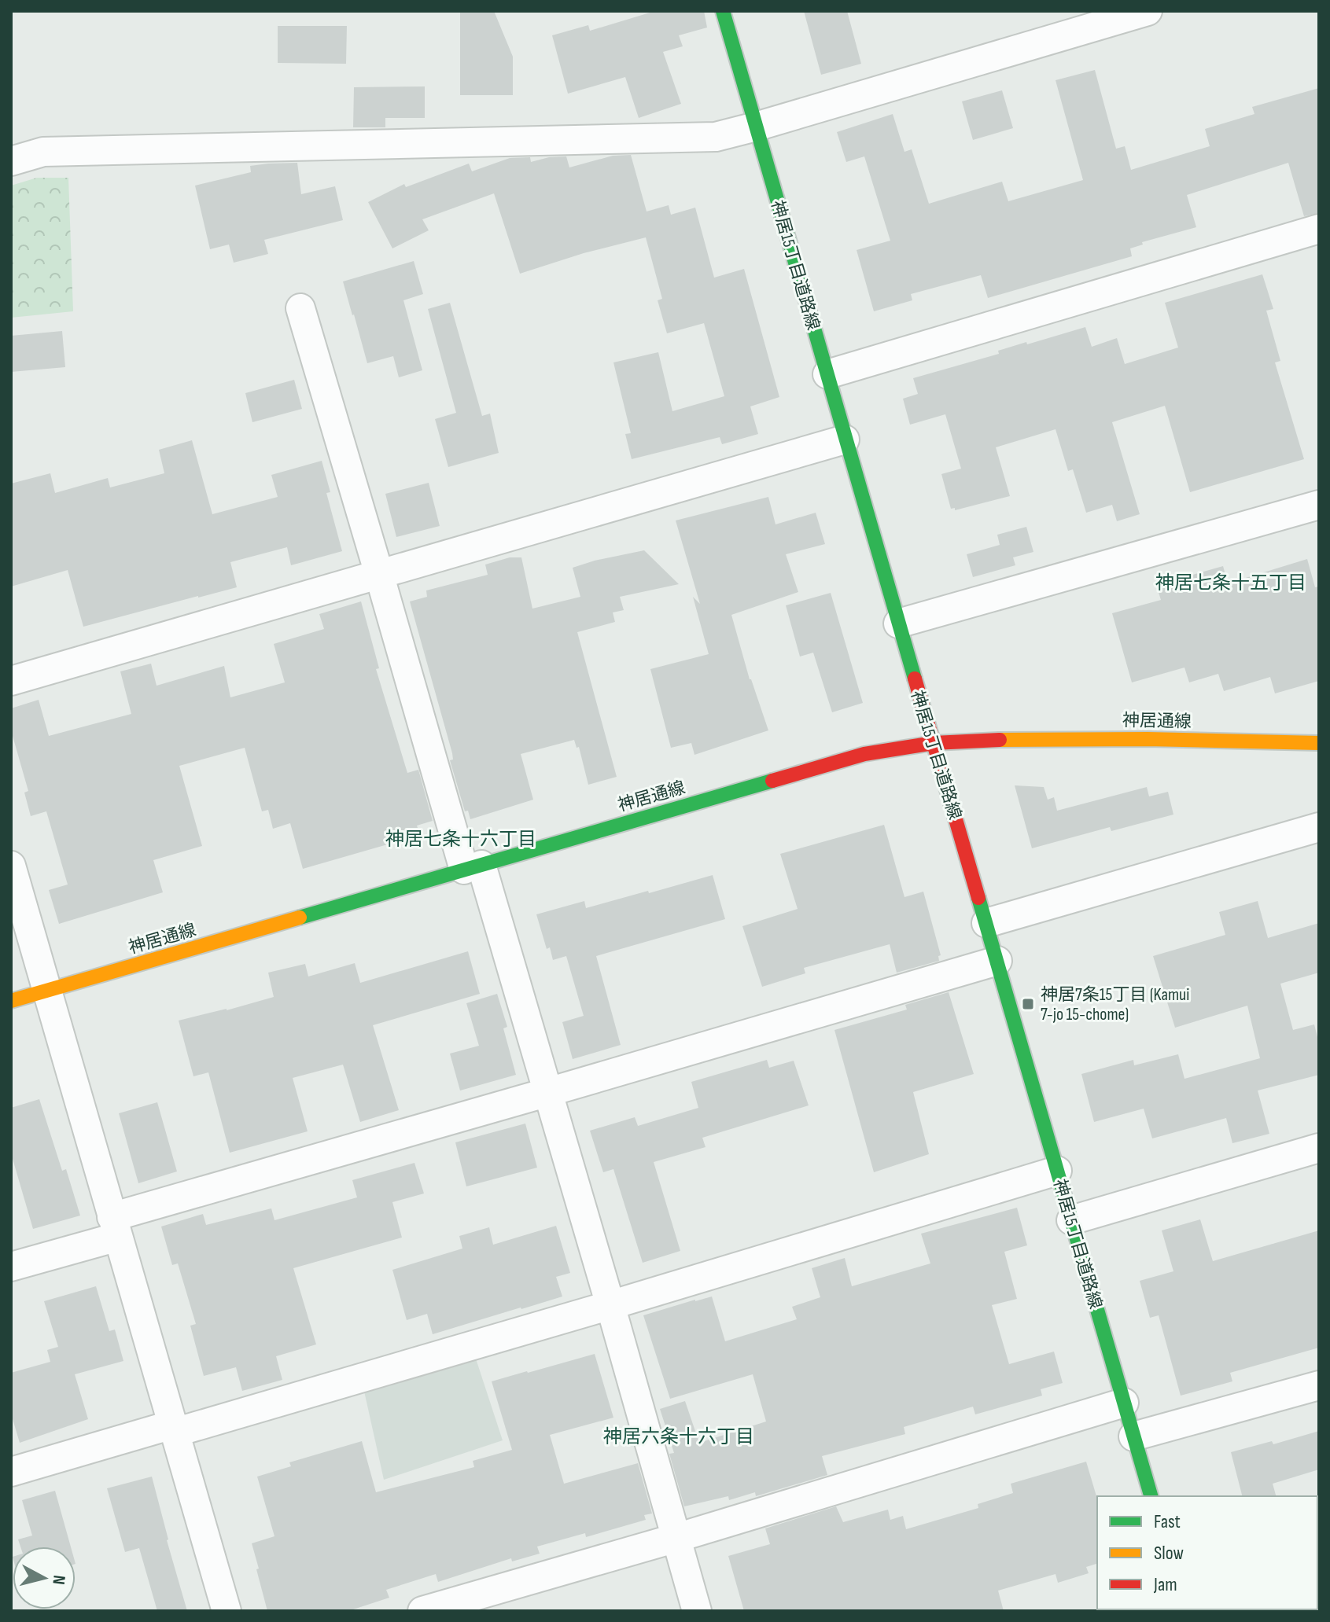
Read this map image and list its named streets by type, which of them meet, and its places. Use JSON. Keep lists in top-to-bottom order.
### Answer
{
  "streets": {
    "street": ["神居15丁目道路線", "神居通線"]
  },
  "crossings": [
    ["神居15丁目道路線", "神居通線"]
  ],
  "districts": ["神居七条十五丁目", "神居七条十六丁目", "神居六条十六丁目"],
  "places": {
    "transit": ["神居7条15丁目 (Kamui 7-jo 15-chome)"]
  },
  "legend": ["Fast", "Slow", "Jam"],
  "north": "right"
}
